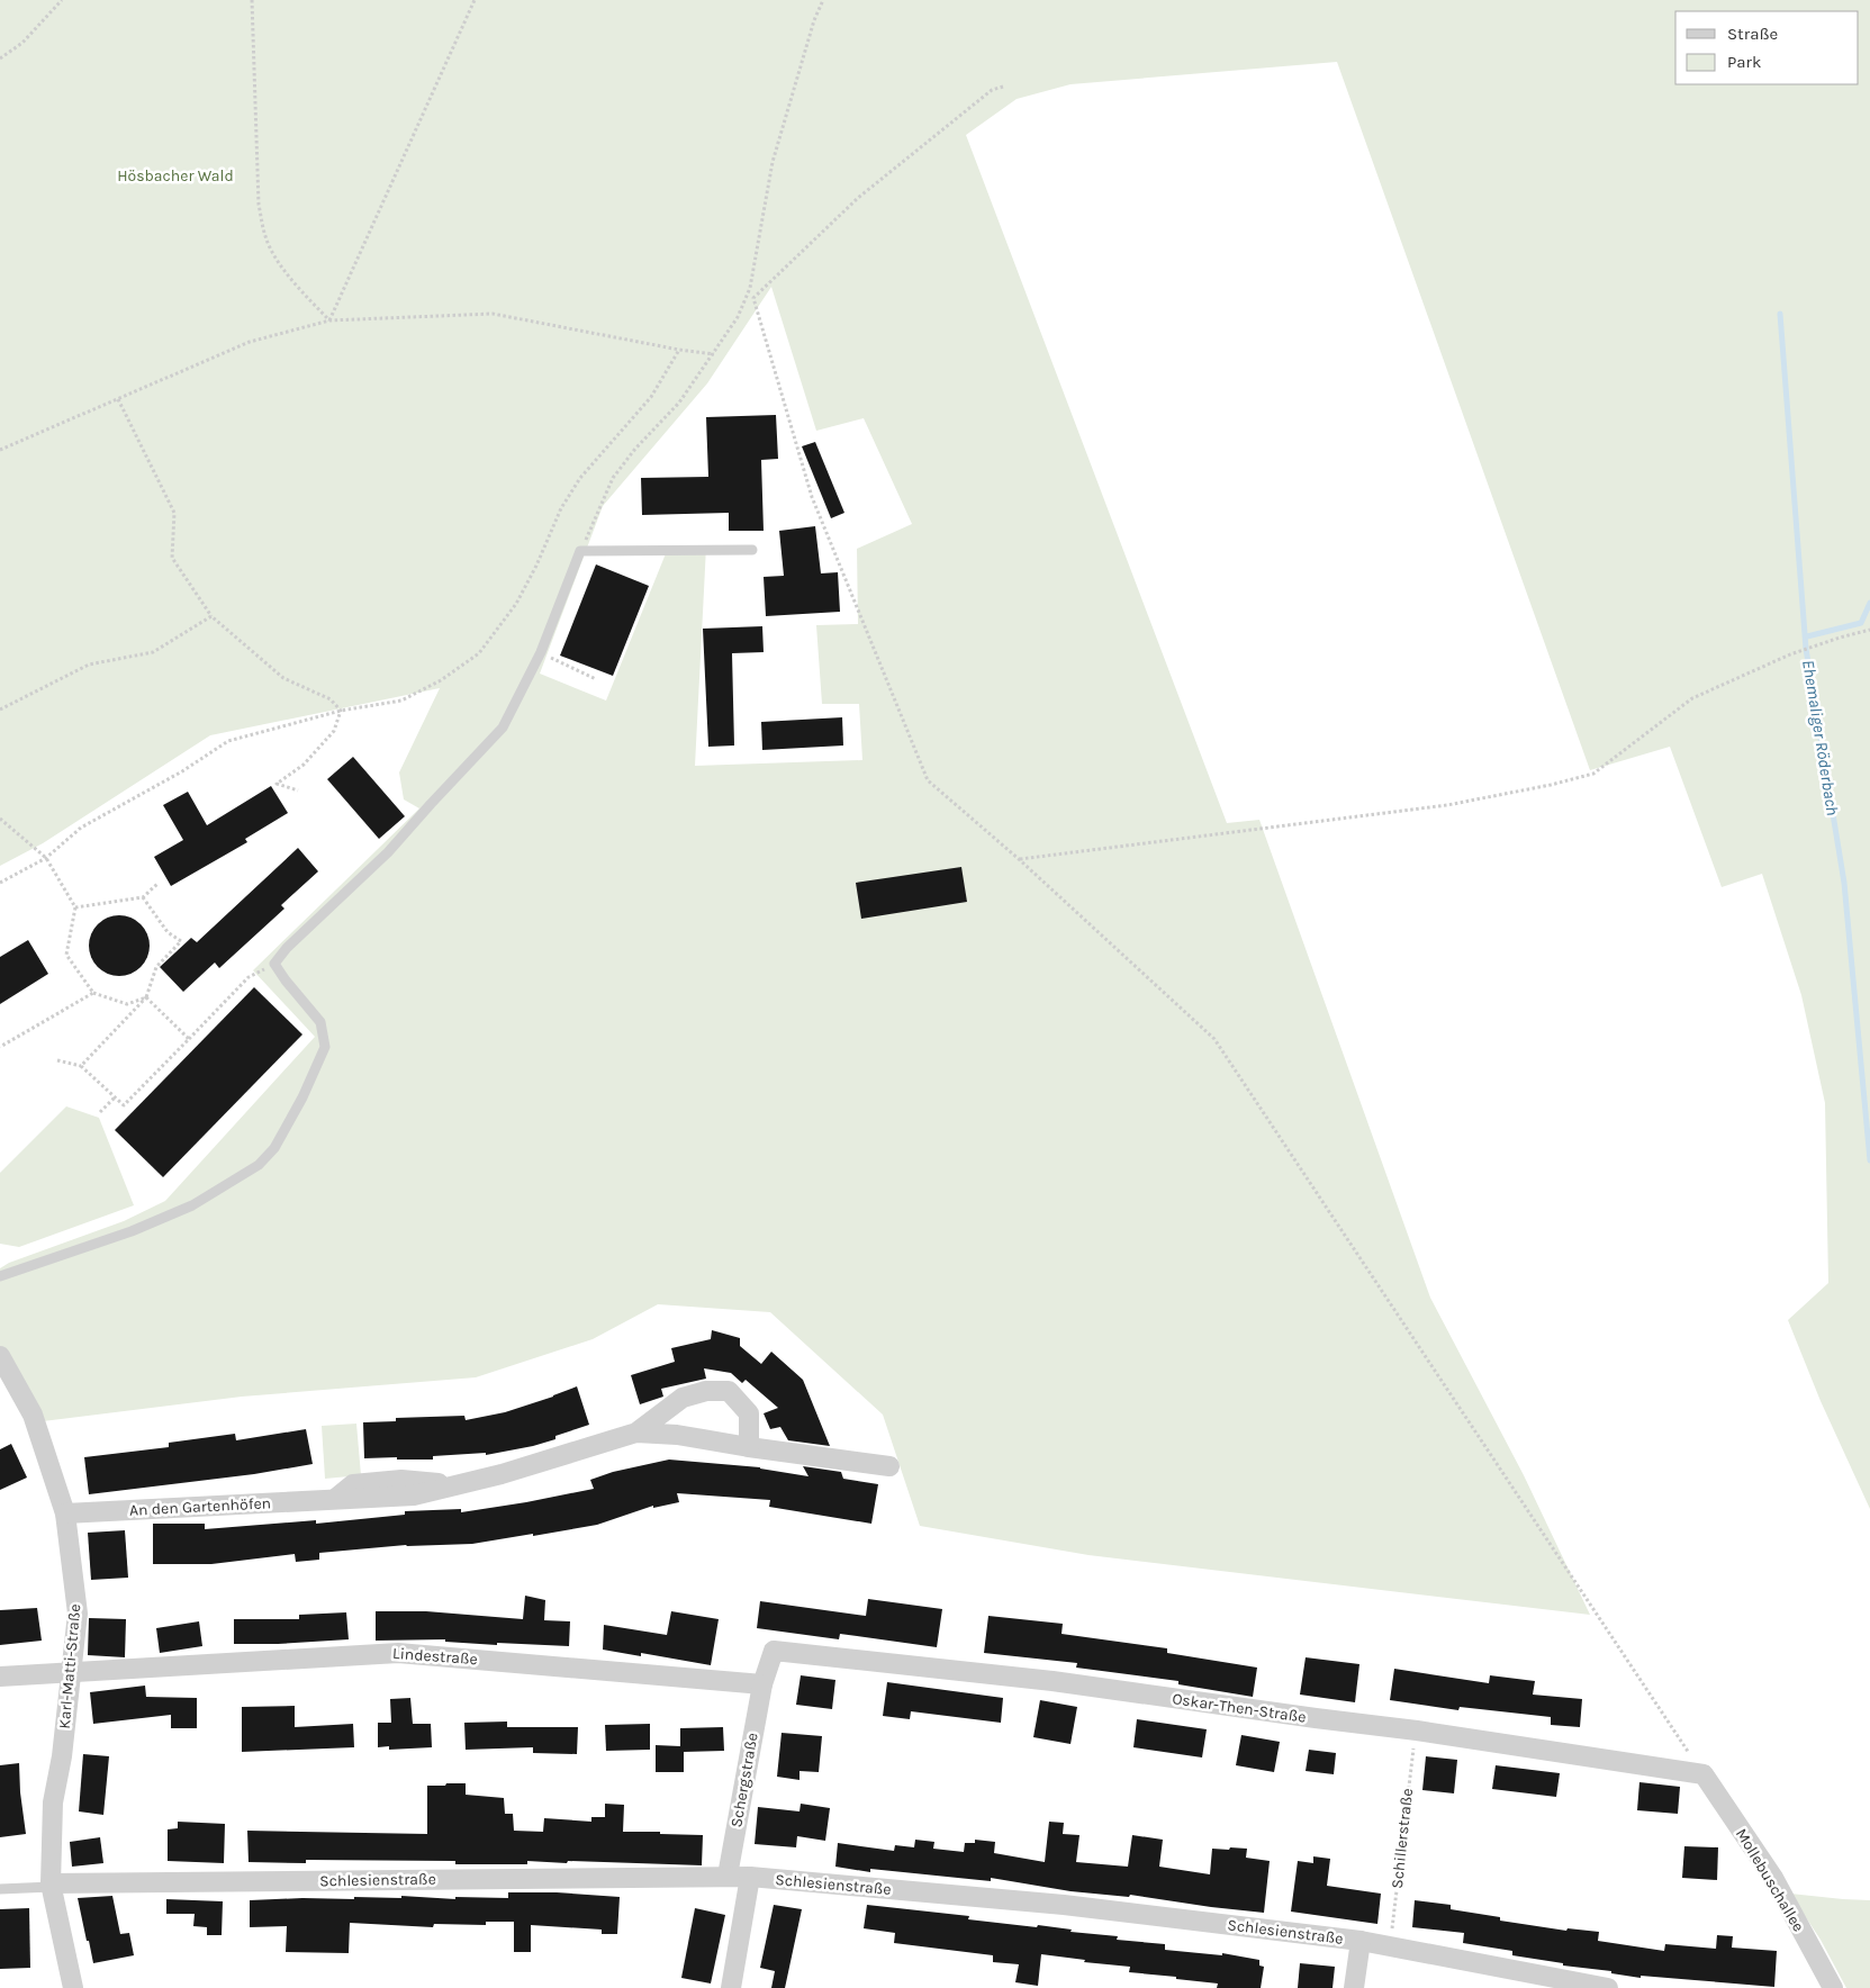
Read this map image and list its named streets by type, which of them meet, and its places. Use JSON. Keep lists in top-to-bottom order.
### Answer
{
  "streets": {
    "street": [
      "An den Gartenhöfen",
      "Lindestraße",
      "Karl-Matti-Straße",
      "Oskar-Then-Straße",
      "Schergstraße",
      "Schlesienstraße",
      "Mollebuschallee"
    ],
    "path": ["Schillerstraße"]
  },
  "crossings": [
    ["An den Gartenhöfen", "Karl-Matti-Straße"],
    ["Lindestraße", "Karl-Matti-Straße"],
    ["Lindestraße", "Oskar-Then-Straße"],
    ["Lindestraße", "Schergstraße"],
    ["Karl-Matti-Straße", "Schlesienstraße"],
    ["Oskar-Then-Straße", "Schergstraße"],
    ["Oskar-Then-Straße", "Schillerstraße"],
    ["Oskar-Then-Straße", "Mollebuschallee"],
    ["Schergstraße", "Schlesienstraße"],
    ["Schillerstraße", "Schlesienstraße"]
  ],
  "water": ["Ehemaliger Röderbach"],
  "parks": ["Hösbacher Wald"],
  "legend": ["Straße", "Park"]
}
